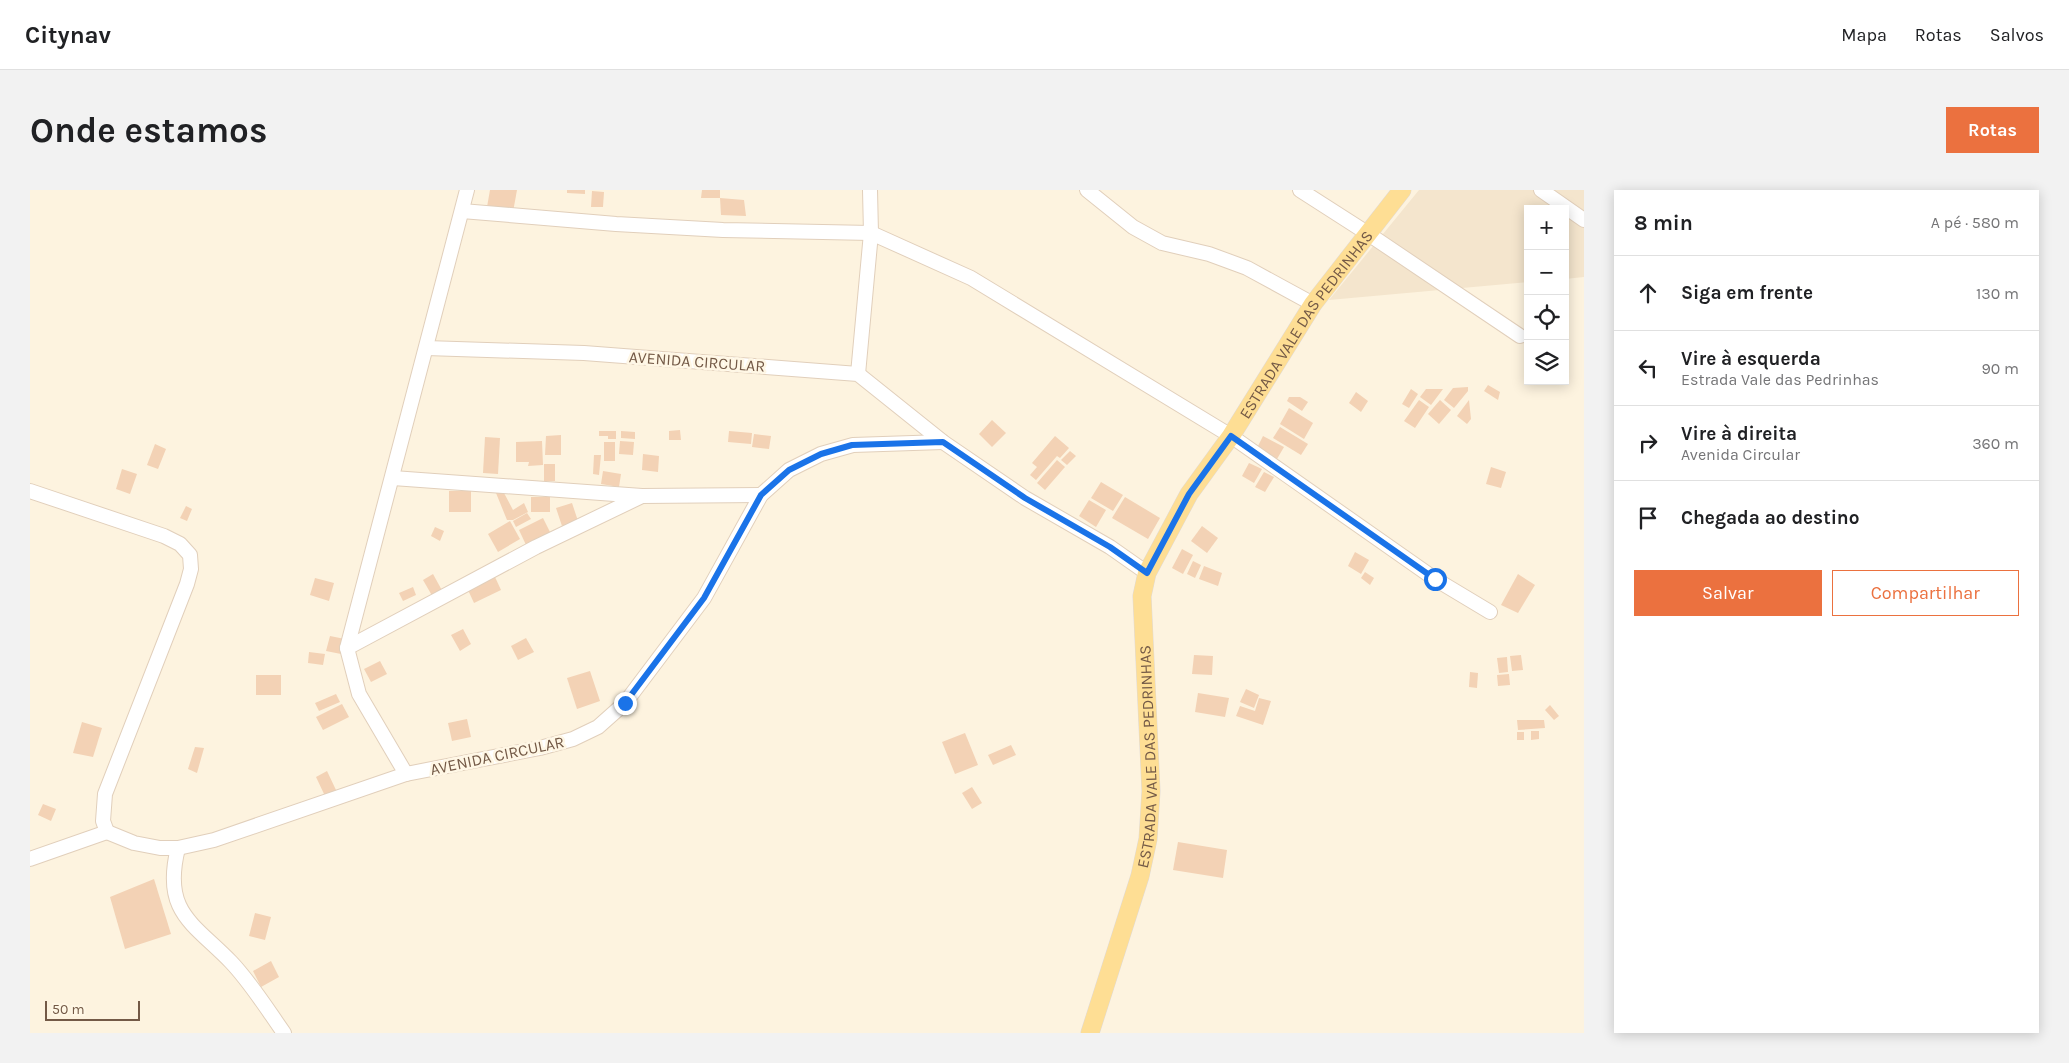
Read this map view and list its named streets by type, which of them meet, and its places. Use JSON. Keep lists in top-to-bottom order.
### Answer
{
  "streets": {
    "main road": ["ESTRADA VALE DAS PEDRINHAS"],
    "street": ["AVENIDA CIRCULAR"]
  },
  "scale_bar": "50 m",
  "page": {
    "header": "Citynav",
    "nav": ["Mapa", "Rotas", "Salvos"],
    "buttons": [
      "Rotas",
      ["Salvar", "Compartilhar"]
    ],
    "title": "Onde estamos",
    "heading": ["8 min", "A pé · 580 m"],
    "map_buttons": ["+", "−"],
    "list": [
      ["Siga em frente", "130 m"],
      ["Vire à esquerda", "Estrada Vale das Pedrinhas", "90 m"],
      ["Vire à direita", "Avenida Circular", "360 m"],
      "Chegada ao destino"
    ],
    "scale": "50 m"
  }
}
